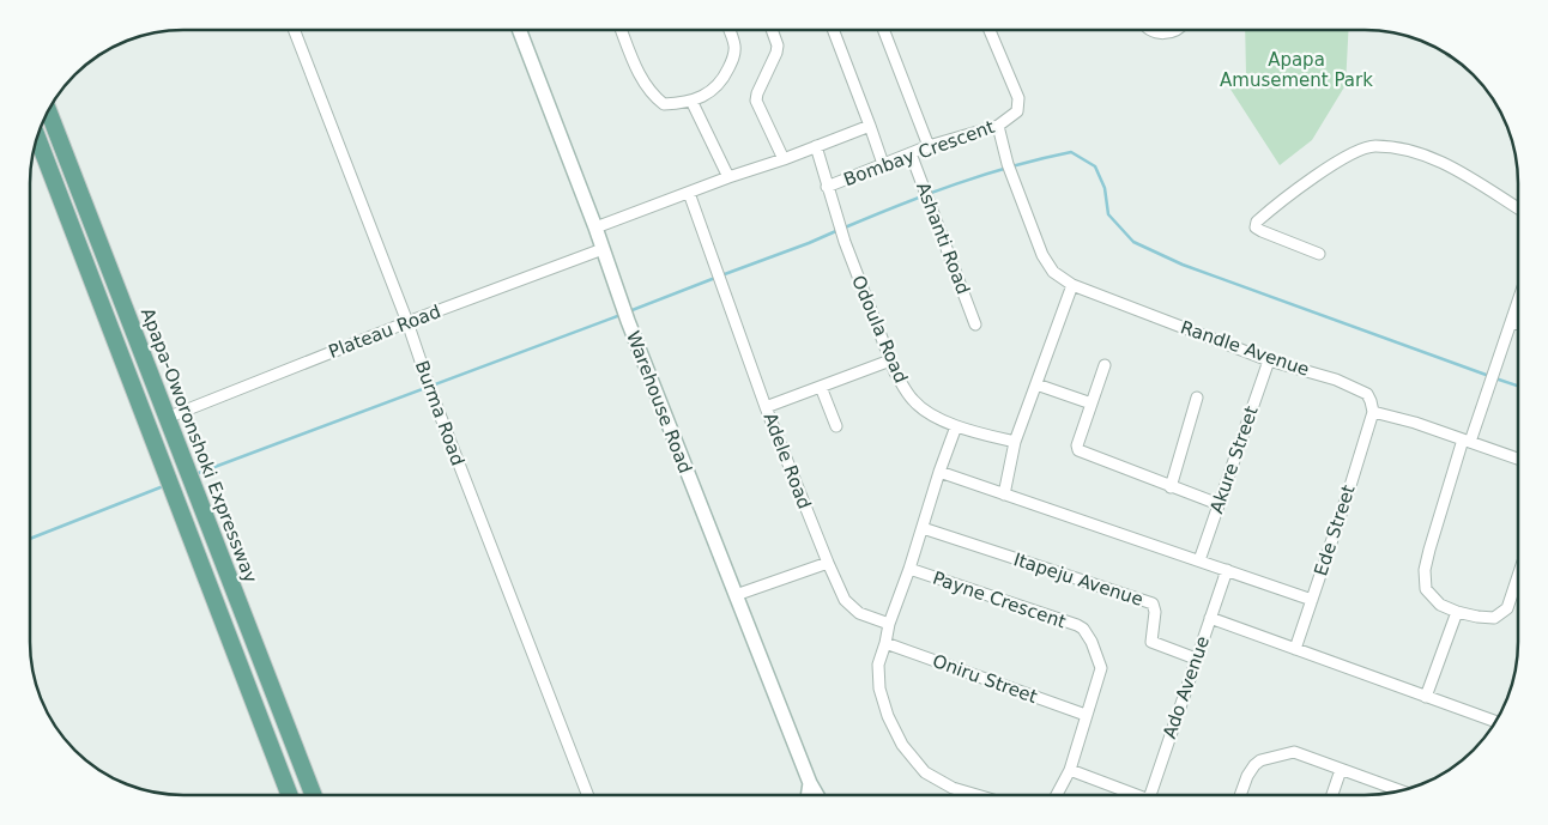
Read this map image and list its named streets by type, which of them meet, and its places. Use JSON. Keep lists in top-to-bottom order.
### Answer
{
  "streets": {
    "main road": ["Warehouse Road", "Apapa-Oworonshoki Expressway"],
    "street": [
      "Bombay Crescent",
      "Ashanti Road",
      "Odoula Road",
      "Plateau Road",
      "Randle Avenue",
      "Burma Road",
      "Akure Street",
      "Adele Road",
      "Ede Street",
      "Itapeju Avenue",
      "Payne Crescent",
      "Oniru Street",
      "Ado Avenue"
    ]
  },
  "crossings": [
    ["Bombay Crescent", "Ashanti Road"],
    ["Bombay Crescent", "Odoula Road"],
    ["Bombay Crescent", "Randle Avenue"],
    ["Plateau Road", "Warehouse Road"],
    ["Plateau Road", "Burma Road"],
    ["Plateau Road", "Apapa-Oworonshoki Expressway"],
    ["Randle Avenue", "Akure Street"],
    ["Randle Avenue", "Ede Street"],
    ["Itapeju Avenue", "Ado Avenue"],
    ["Payne Crescent", "Oniru Street"]
  ],
  "parks": ["Apapa Amusement Park"]
}
